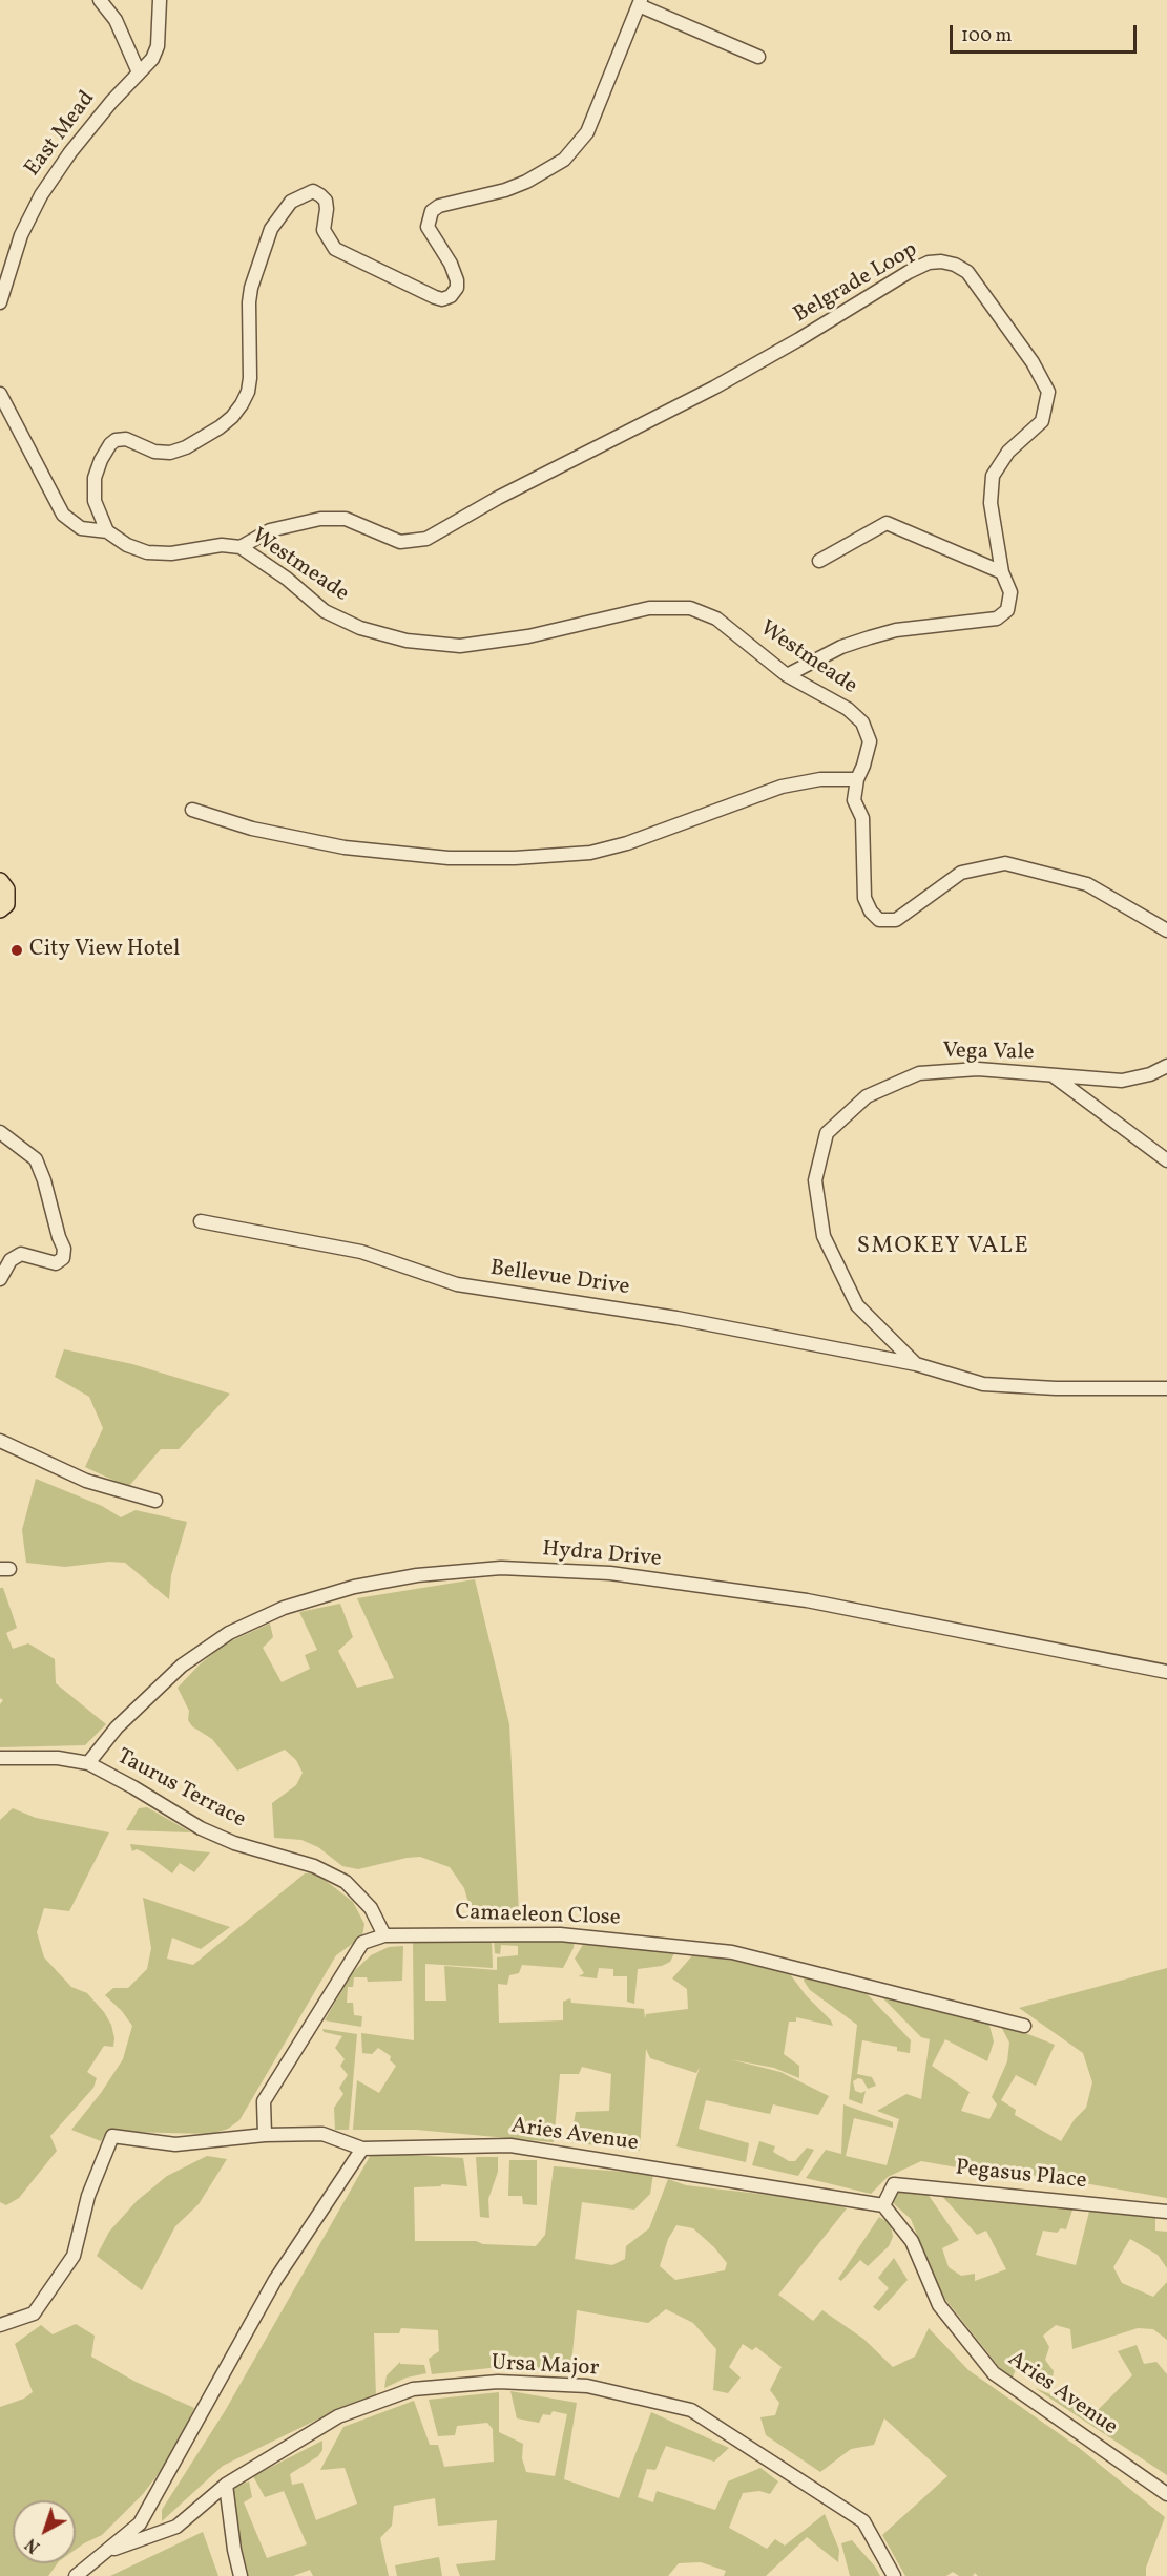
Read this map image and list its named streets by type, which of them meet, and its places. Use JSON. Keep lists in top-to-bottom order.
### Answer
{
  "streets": {
    "street": [
      "East Mead",
      "Belgrade Loop",
      "Westmeade",
      "Vega Vale",
      "Bellevue Drive",
      "Hydra Drive",
      "Taurus Terrace",
      "Camaeleon Close",
      "Aries Avenue",
      "Pegasus Place",
      "Ursa Major"
    ]
  },
  "crossings": [
    ["Belgrade Loop", "Westmeade"],
    ["Vega Vale", "Bellevue Drive"],
    ["Hydra Drive", "Taurus Terrace"],
    ["Taurus Terrace", "Camaeleon Close"],
    ["Aries Avenue", "Pegasus Place"]
  ],
  "districts": ["SMOKEY VALE"],
  "places": ["City View Hotel"],
  "scale_bar": "100 m",
  "north": "bottom left"
}
